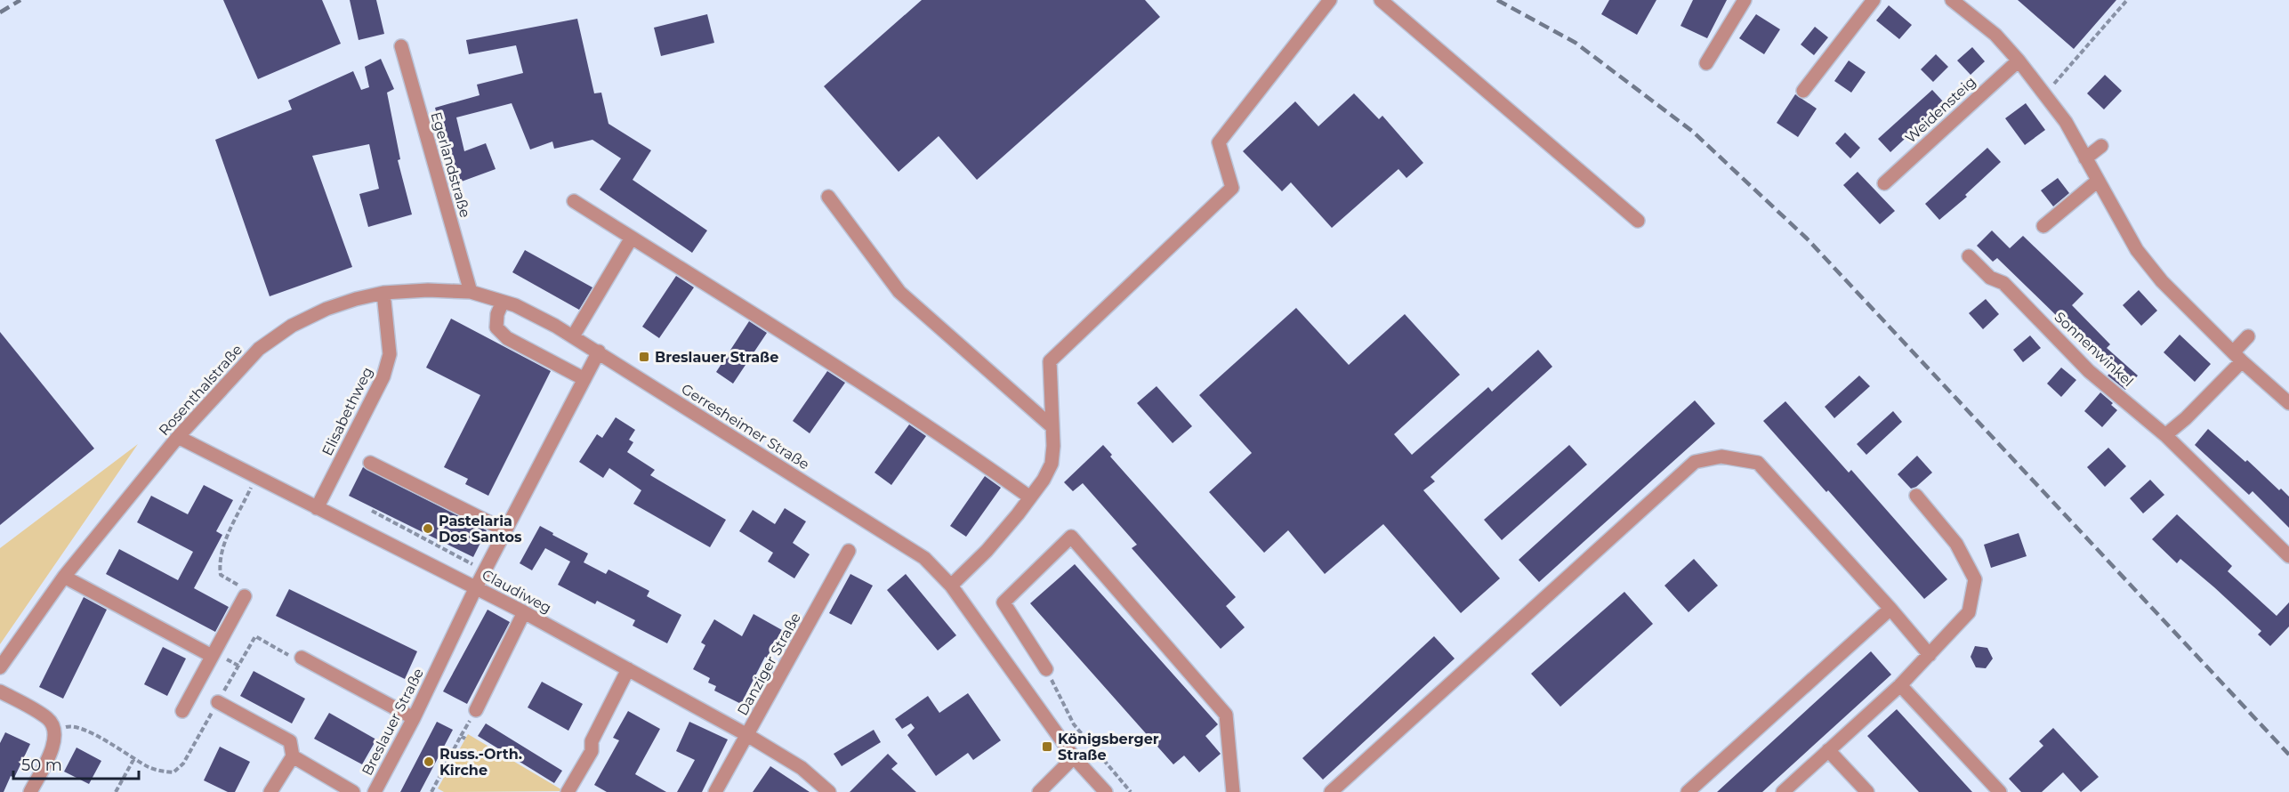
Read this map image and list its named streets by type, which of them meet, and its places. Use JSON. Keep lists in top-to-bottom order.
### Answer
{
  "streets": {
    "street": [
      "Weidensteig",
      "Egerlandstraße",
      "Sonnenwinkel",
      "Rosenthalstraße",
      "Elisabethweg",
      "Gerresheimer Straße",
      "Claudiweg",
      "Danziger Straße",
      "Breslauer Straße"
    ]
  },
  "crossings": [
    ["Egerlandstraße", "Rosenthalstraße"],
    ["Rosenthalstraße", "Elisabethweg"],
    ["Rosenthalstraße", "Gerresheimer Straße"],
    ["Rosenthalstraße", "Claudiweg"],
    ["Elisabethweg", "Claudiweg"],
    ["Gerresheimer Straße", "Breslauer Straße"],
    ["Claudiweg", "Danziger Straße"],
    ["Claudiweg", "Breslauer Straße"]
  ],
  "places": {
    "transit": ["Breslauer Straße", "Königsberger Straße"],
    "other": ["Pastelaria Dos Santos", "Russ.-Orth. Kirche"]
  },
  "scale_bar": "50 m"
}
